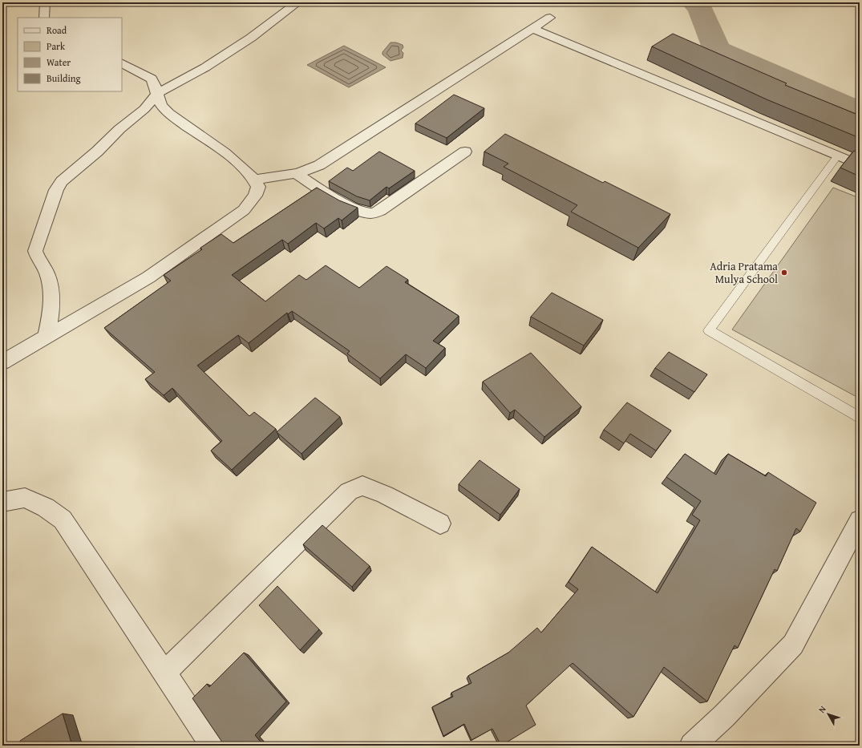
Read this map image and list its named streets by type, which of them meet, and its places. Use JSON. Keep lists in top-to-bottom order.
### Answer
{
  "places": ["Adria Pratama Mulya School"],
  "legend": [
    "Road",
    "Park",
    "Water",
    "Building"
  ],
  "north": "top left"
}
